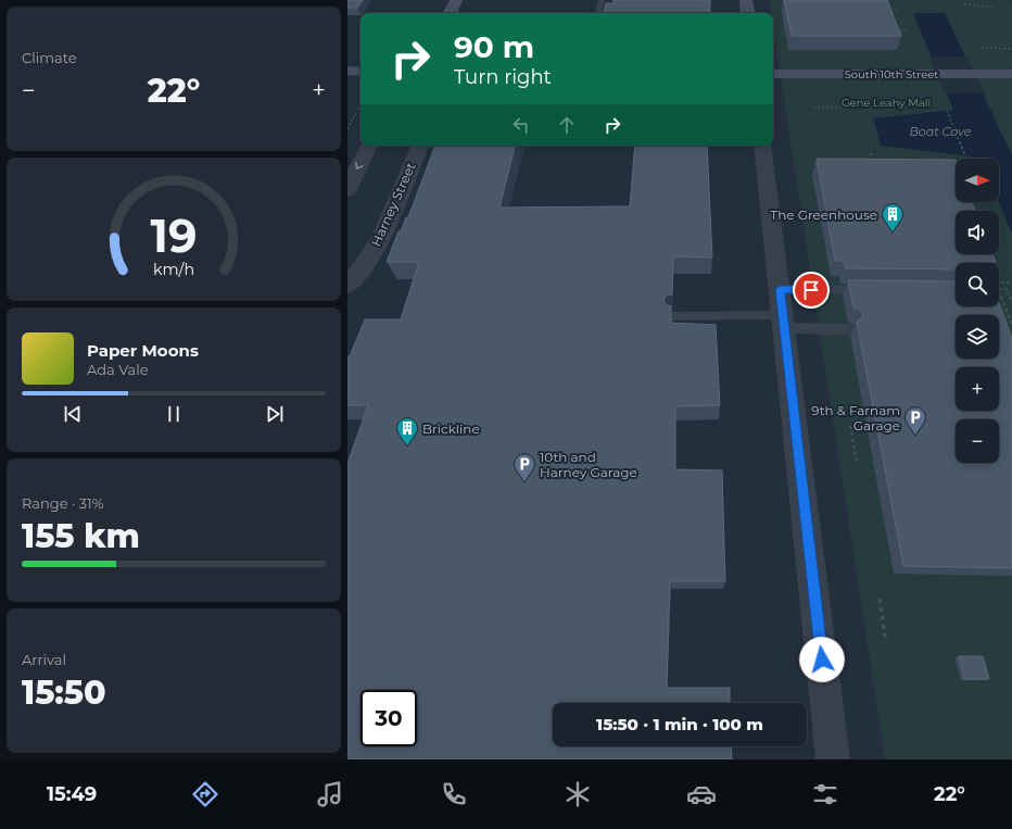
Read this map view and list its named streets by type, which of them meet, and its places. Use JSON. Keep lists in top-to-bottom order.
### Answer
{
  "streets": {
    "main road": ["South 10th Street"],
    "street": ["Harney Street"]
  },
  "water": ["Boat Cove"],
  "parks": ["Gene Leahy Mall"],
  "places": {
    "building": ["The Greenhouse", "Brickline"],
    "parking": ["9th & Farnam Garage", "10th and Harney Garage"]
  },
  "north": "right",
  "page": {
    "tile": [
      "Climate",
      ["Range · 31%", "155 km"],
      ["Arrival", "15:50"]
    ],
    "turn": ["90 m", "Turn right"],
    "heat": ["−", "22°", "+"],
    "map_buttons": ["+", "−"],
    "song": ["Paper Moons", "Ada Vale"],
    "limit": "30",
    "trip": "15:50 · 1 min · 100 m",
    "tabs": ["15:49", "22°"],
    "gauge": ["19", "km/h"]
  }
}
